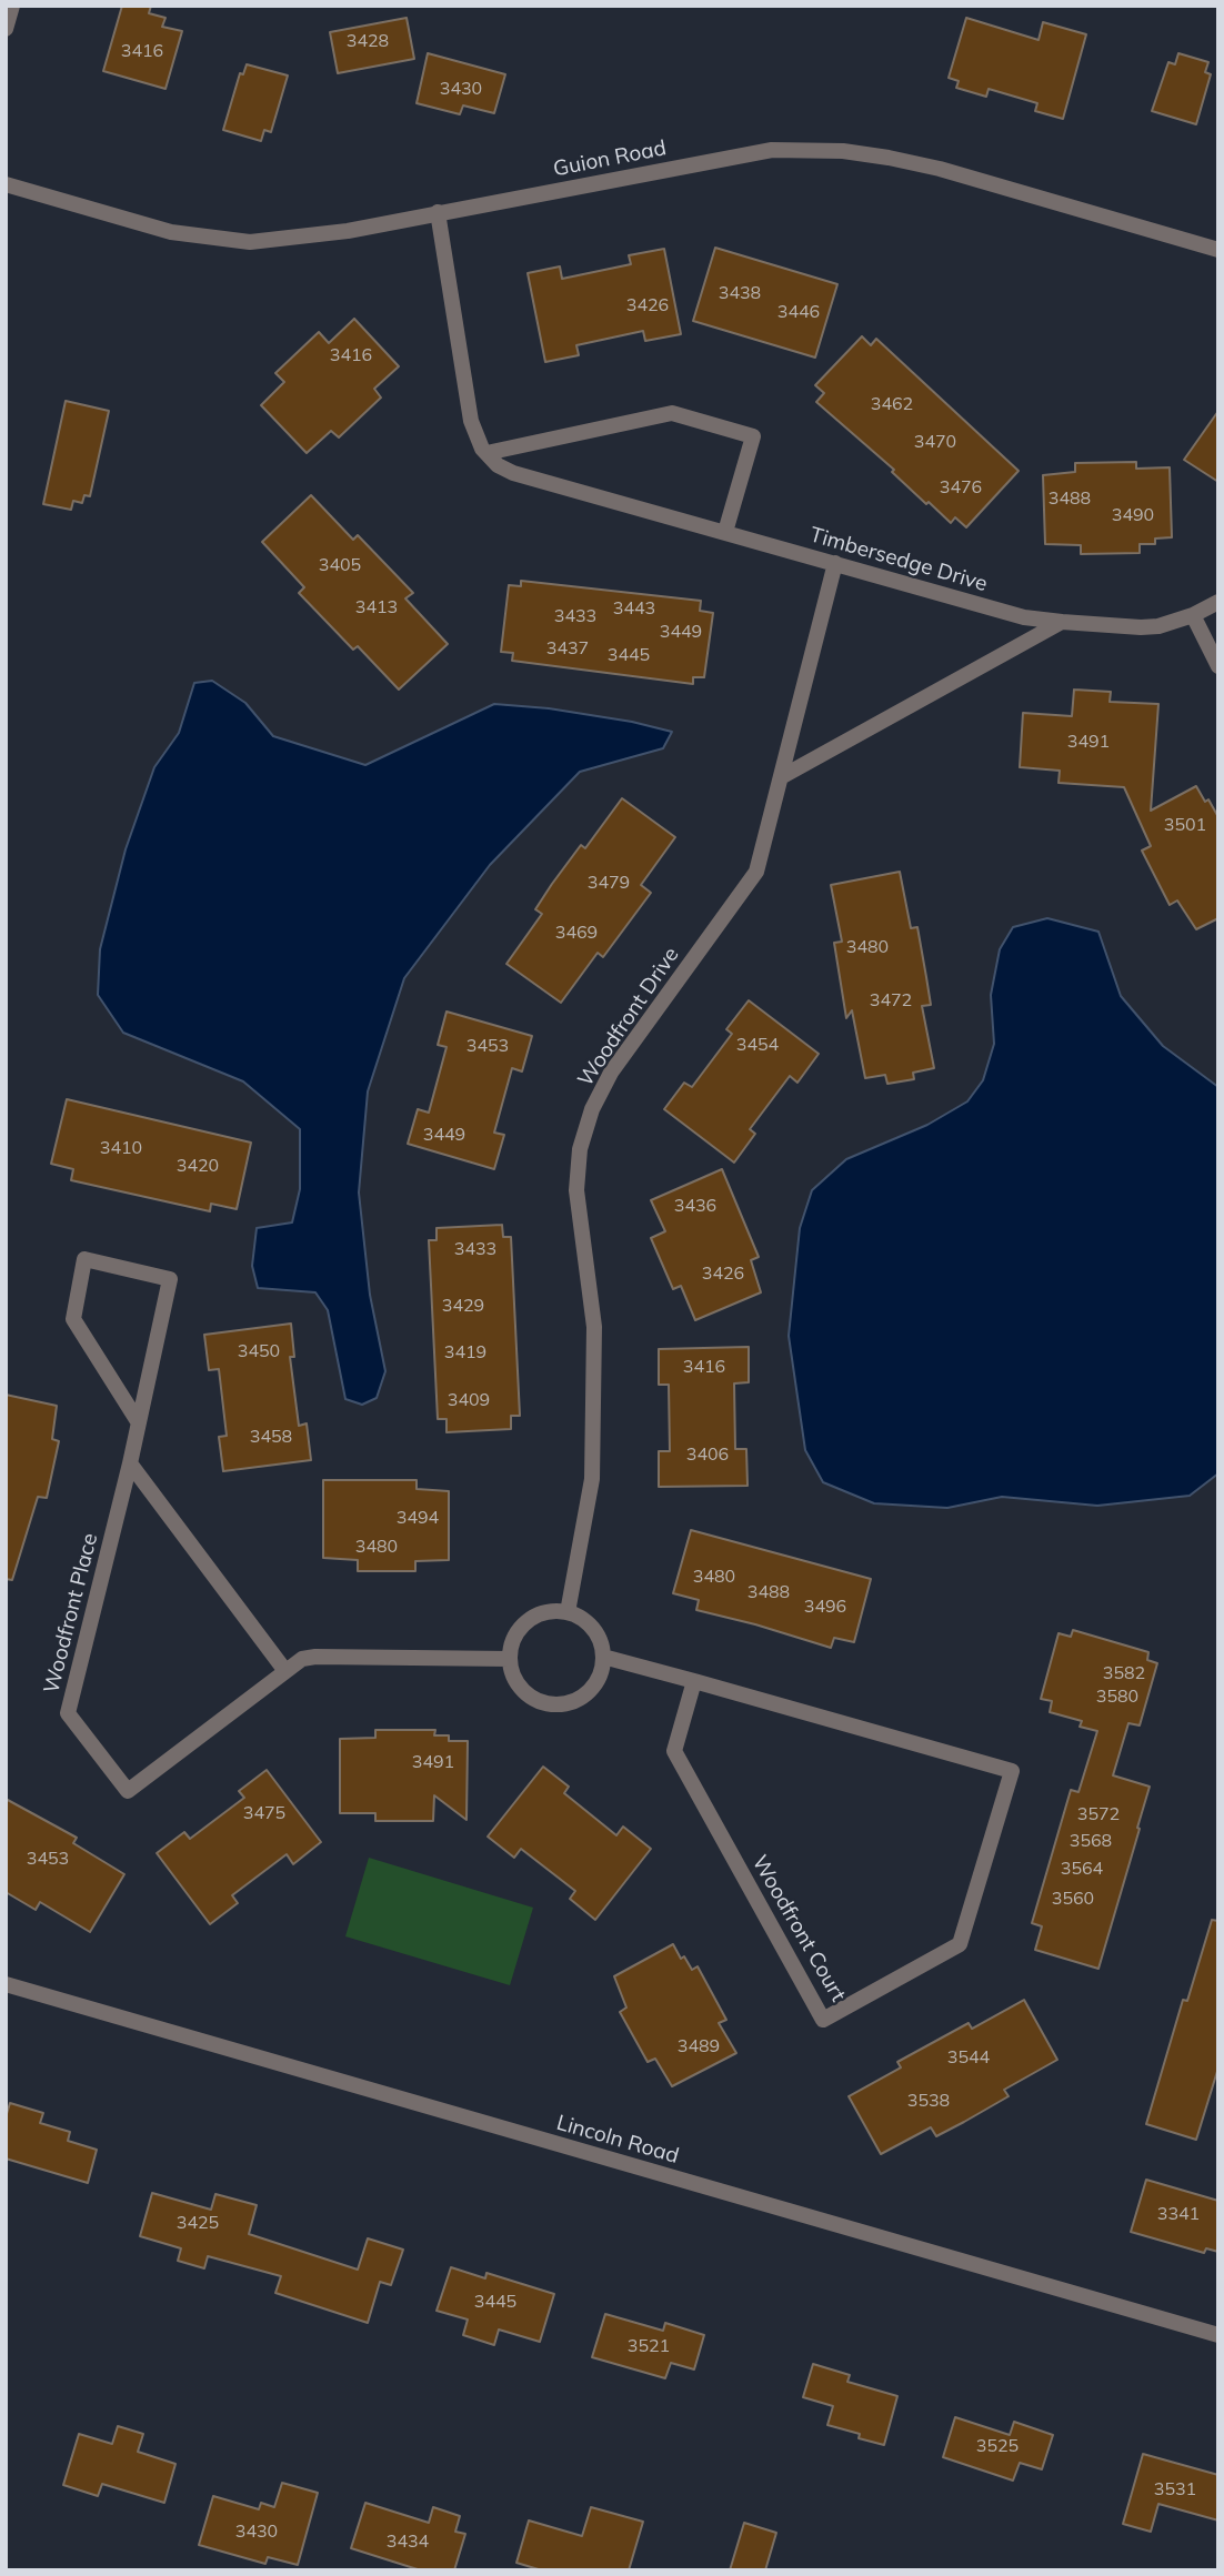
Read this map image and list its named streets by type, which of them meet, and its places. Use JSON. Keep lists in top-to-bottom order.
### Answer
{
  "streets": {
    "street": [
      "Guion Road",
      "Timbersedge Drive",
      "Woodfront Drive",
      "Woodfront Place",
      "Woodfront Court",
      "Lincoln Road"
    ]
  },
  "crossings": [
    ["Timbersedge Drive", "Woodfront Drive"],
    ["Woodfront Drive", "Woodfront Place"],
    ["Woodfront Drive", "Woodfront Court"],
    ["Woodfront Place", "Woodfront Court"]
  ],
  "house_numbers": [
    "3428",
    "3416",
    "3430",
    "3438",
    "3426",
    "3446",
    "3416",
    "3462",
    "3470",
    "3476",
    "3488",
    "3490",
    "3405",
    "3413",
    "3443",
    "3433",
    "3449",
    "3437",
    "3445",
    "3491",
    "3501",
    "3479",
    "3469",
    "3480",
    "3472",
    "3454",
    "3453",
    "3449",
    "3410",
    "3420",
    "3436",
    "3433",
    "3426",
    "3429",
    "3450",
    "3419",
    "3416",
    "3409",
    "3458",
    "3406",
    "3494",
    "3480",
    "3480",
    "3488",
    "3496",
    "3582",
    "3580",
    "3491",
    "3475",
    "3572",
    "3568",
    "3453",
    "3564",
    "3560",
    "3489",
    "3544",
    "3538",
    "3341",
    "3425",
    "3445",
    "3521",
    "3525",
    "3531",
    "3430",
    "3434"
  ]
}
